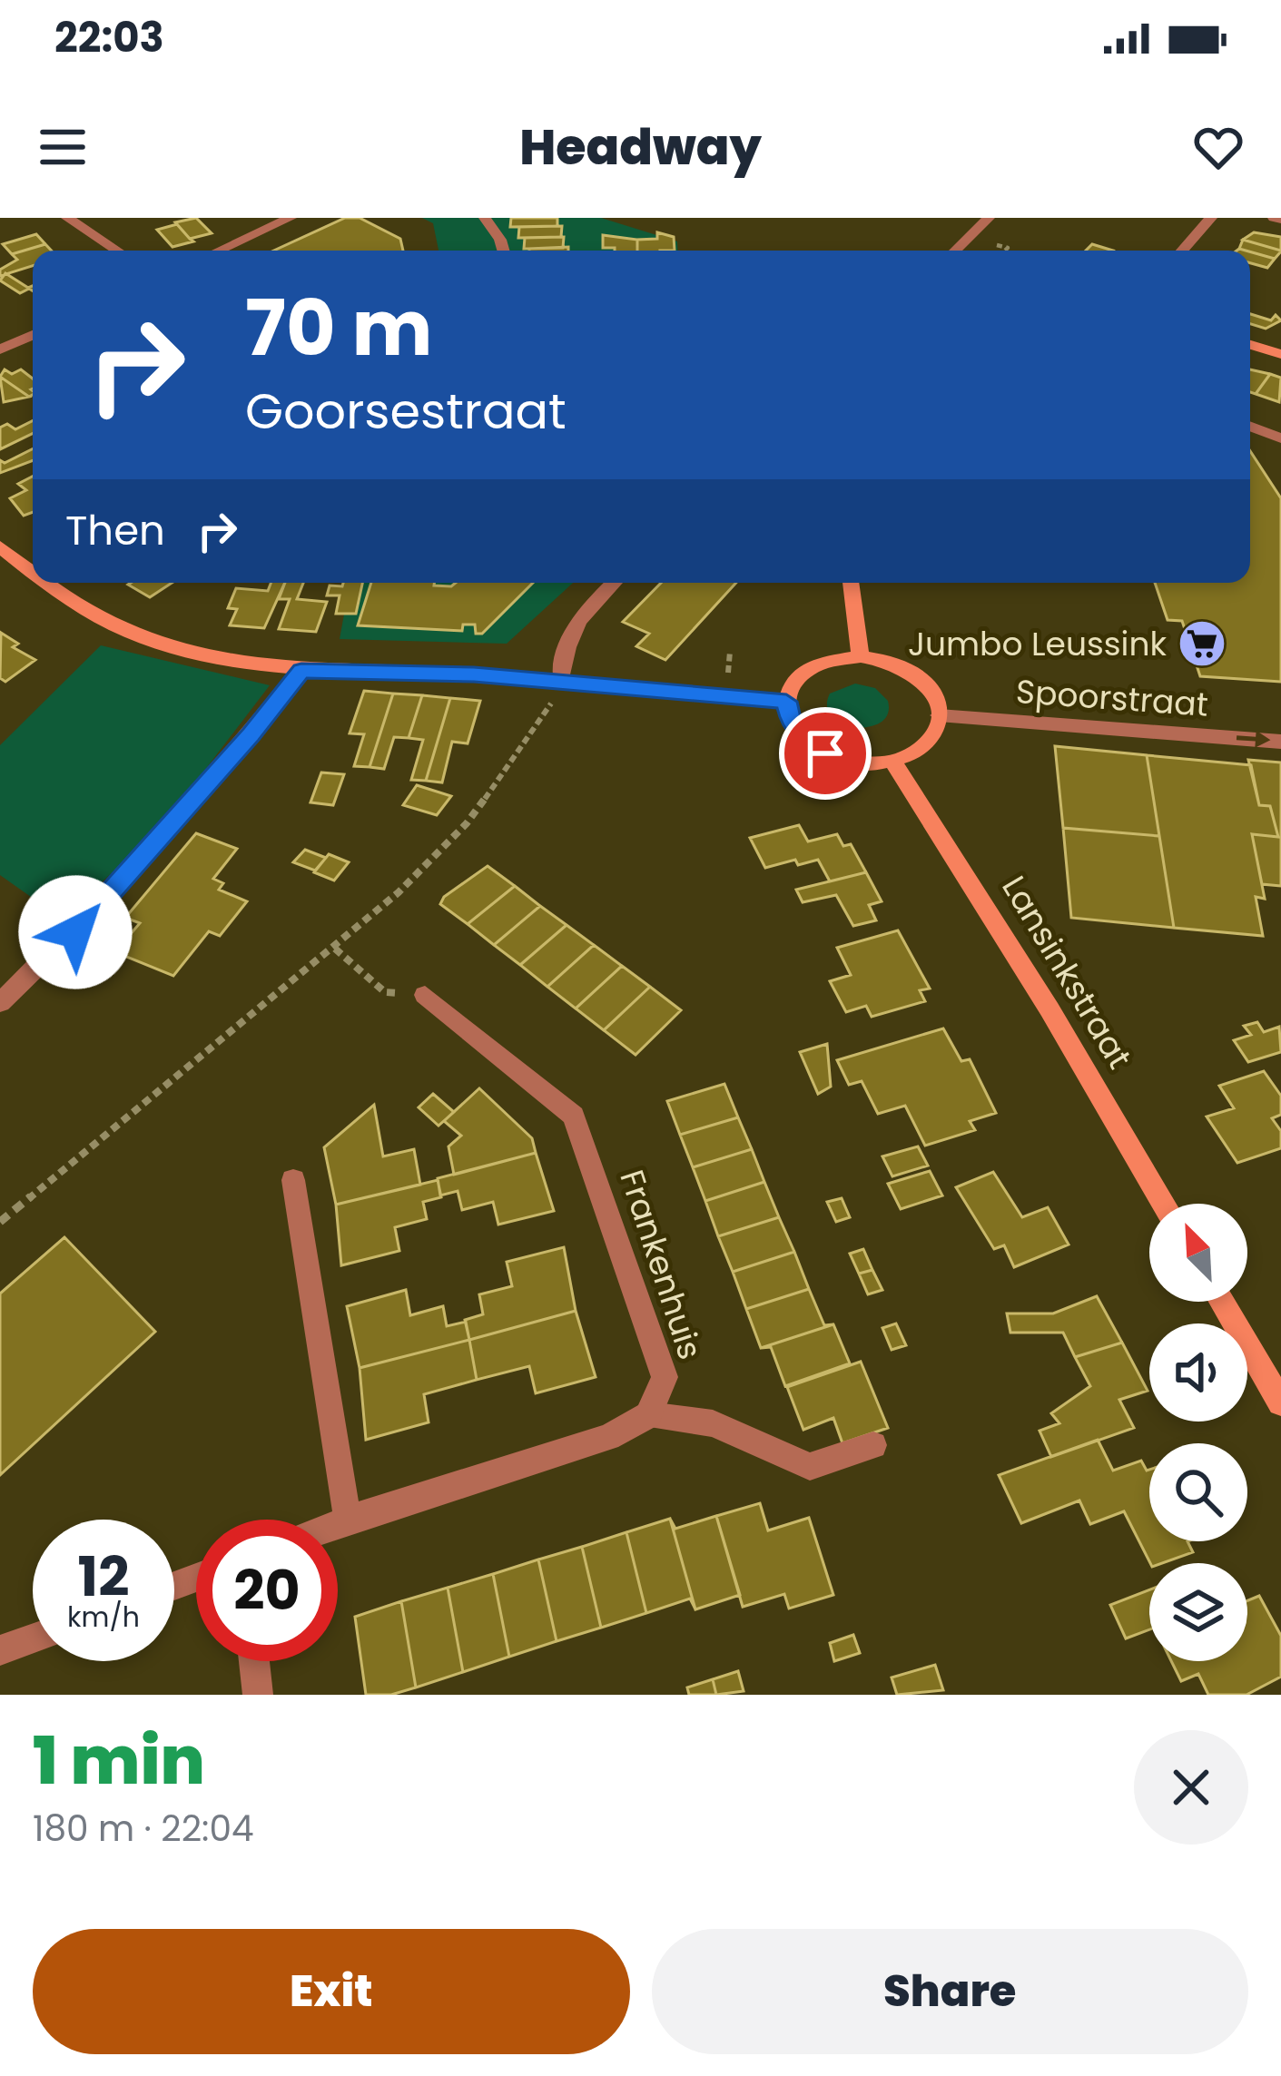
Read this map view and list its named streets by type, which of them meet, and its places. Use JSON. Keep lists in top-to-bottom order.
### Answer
{
  "streets": {
    "street": ["Spoorstraat", "Lansinkstraat", "Frankenhuis"]
  },
  "crossings": [
    ["Spoorstraat", "Lansinkstraat"]
  ],
  "one_way": ["Spoorstraat"],
  "places": {
    "supermarket": ["Jumbo Leussink"]
  },
  "north": "top left",
  "page": {
    "status": "22:03",
    "header": "Headway",
    "turn": ["70 m", "Goorsestraat"],
    "then": "Then",
    "speed": "12 km/h",
    "limit": "20",
    "heading": ["1 min", "180 m · 22:04"],
    "buttons": ["Exit", "Share"]
  }
}
